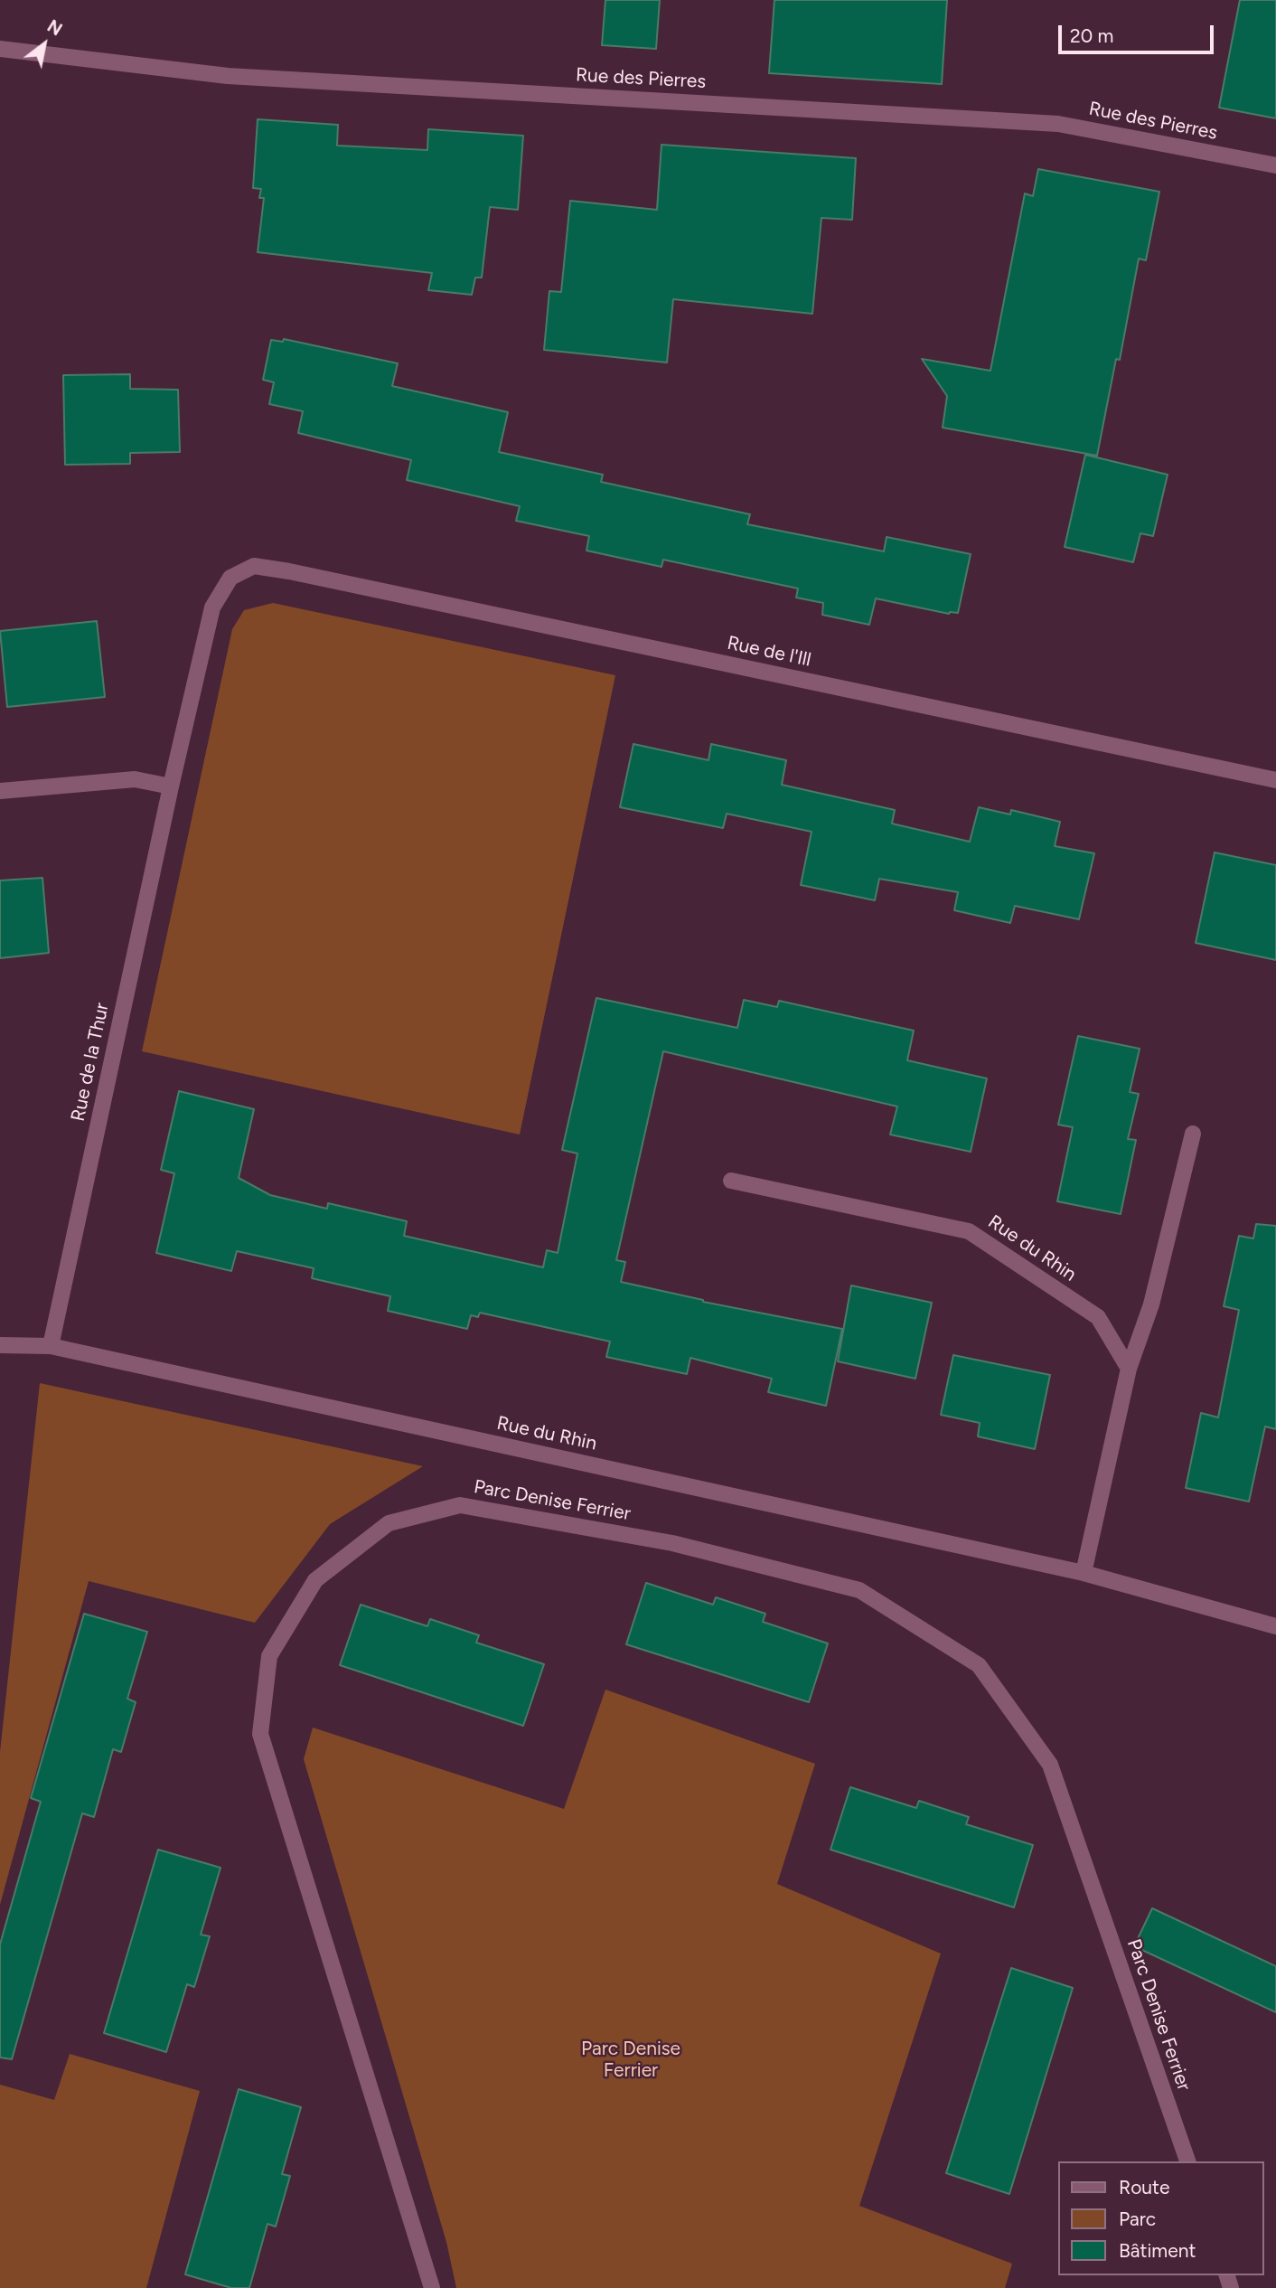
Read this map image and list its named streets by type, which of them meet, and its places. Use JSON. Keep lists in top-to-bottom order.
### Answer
{
  "streets": {
    "street": [
      "Rue des Pierres",
      "Rue de l'Ill",
      "Rue de la Thur",
      "Rue du Rhin",
      "Parc Denise Ferrier"
    ]
  },
  "crossings": [
    ["Rue de l'Ill", "Rue de la Thur"],
    ["Rue de la Thur", "Rue du Rhin"]
  ],
  "parks": ["Parc Denise Ferrier"],
  "legend": ["Route", "Parc", "Bâtiment"],
  "scale_bar": "20 m",
  "north": "top right"
}
